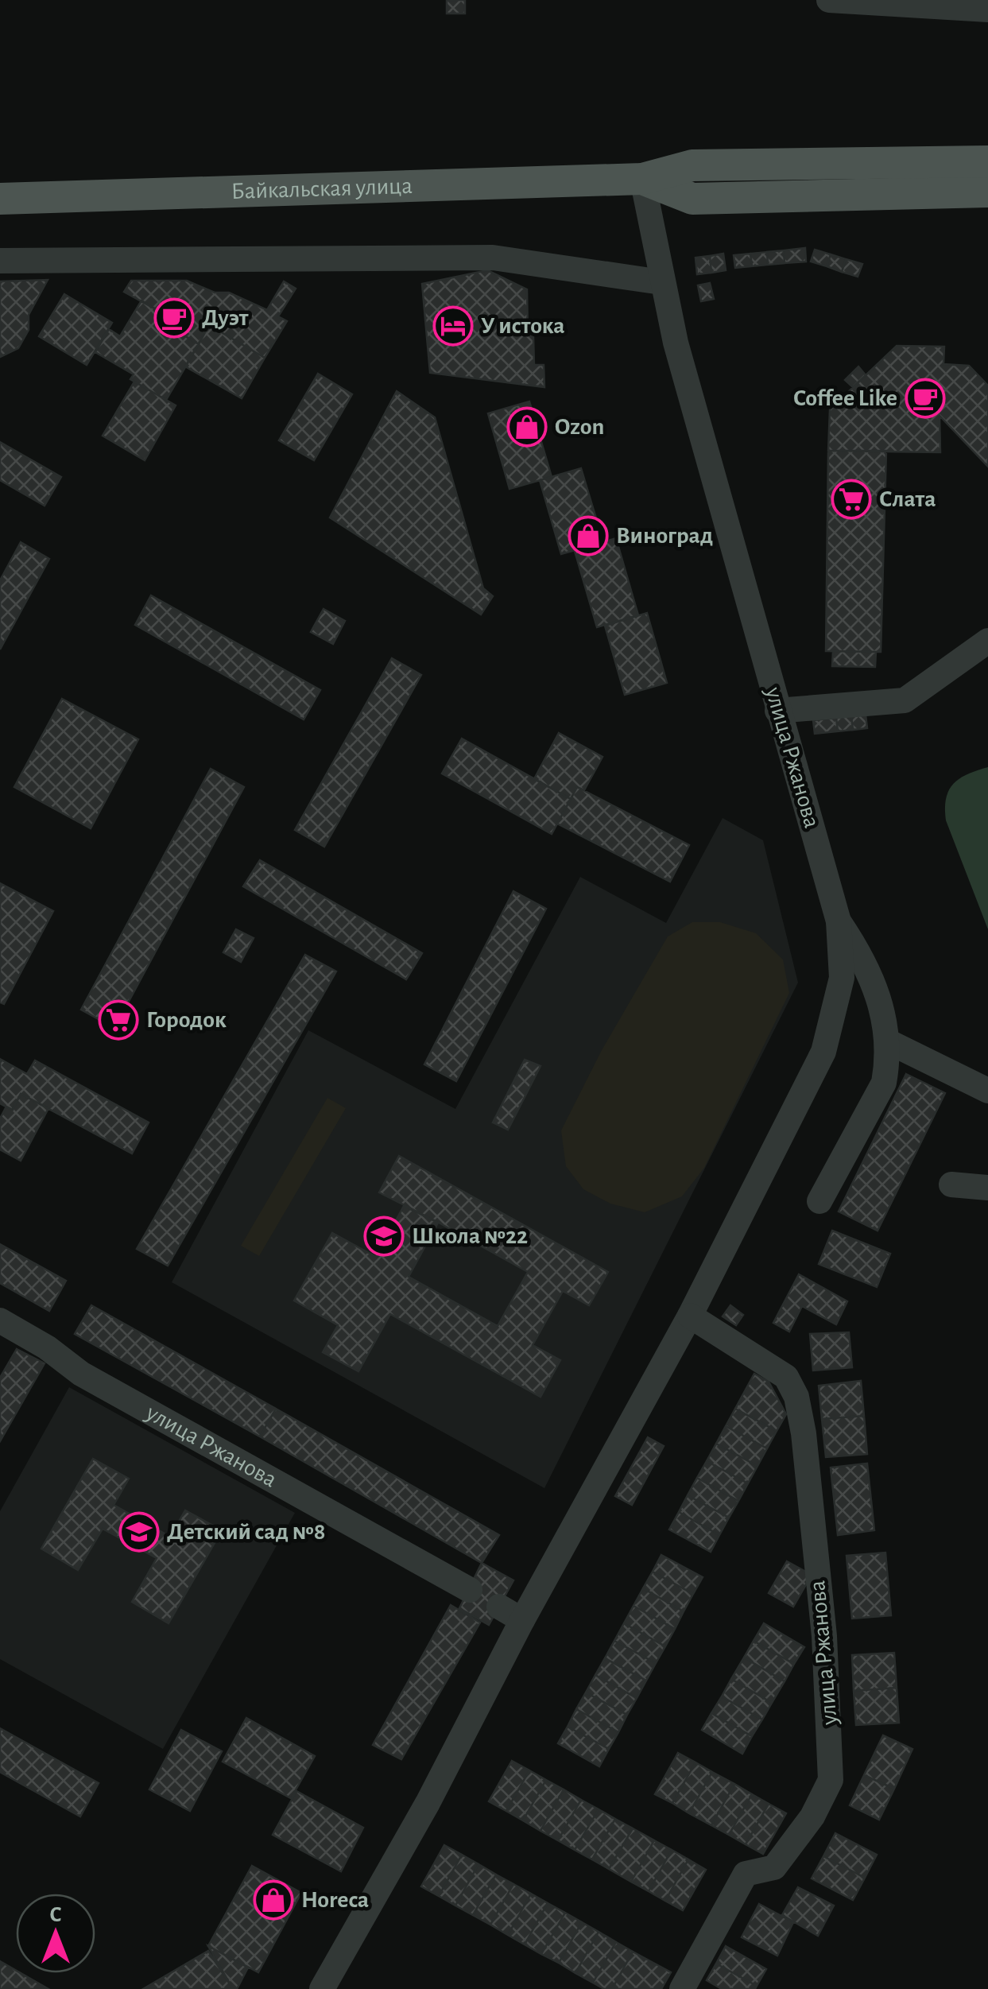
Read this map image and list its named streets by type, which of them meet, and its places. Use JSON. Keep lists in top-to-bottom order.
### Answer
{
  "streets": {
    "main road": ["Байкальская улица"],
    "street": ["улица Ржанова"]
  },
  "crossings": [
    ["Байкальская улица", "улица Ржанова"]
  ],
  "places": {
    "cafe": ["Дуэт", "Coffee Like"],
    "hotel": ["У истока"],
    "shop": ["Ozon", "Виноград", "Horeca"],
    "supermarket": ["Слата", "Городок"],
    "school or university": ["Школа №22", "Детский сад №8"]
  },
  "north": "top"
}
